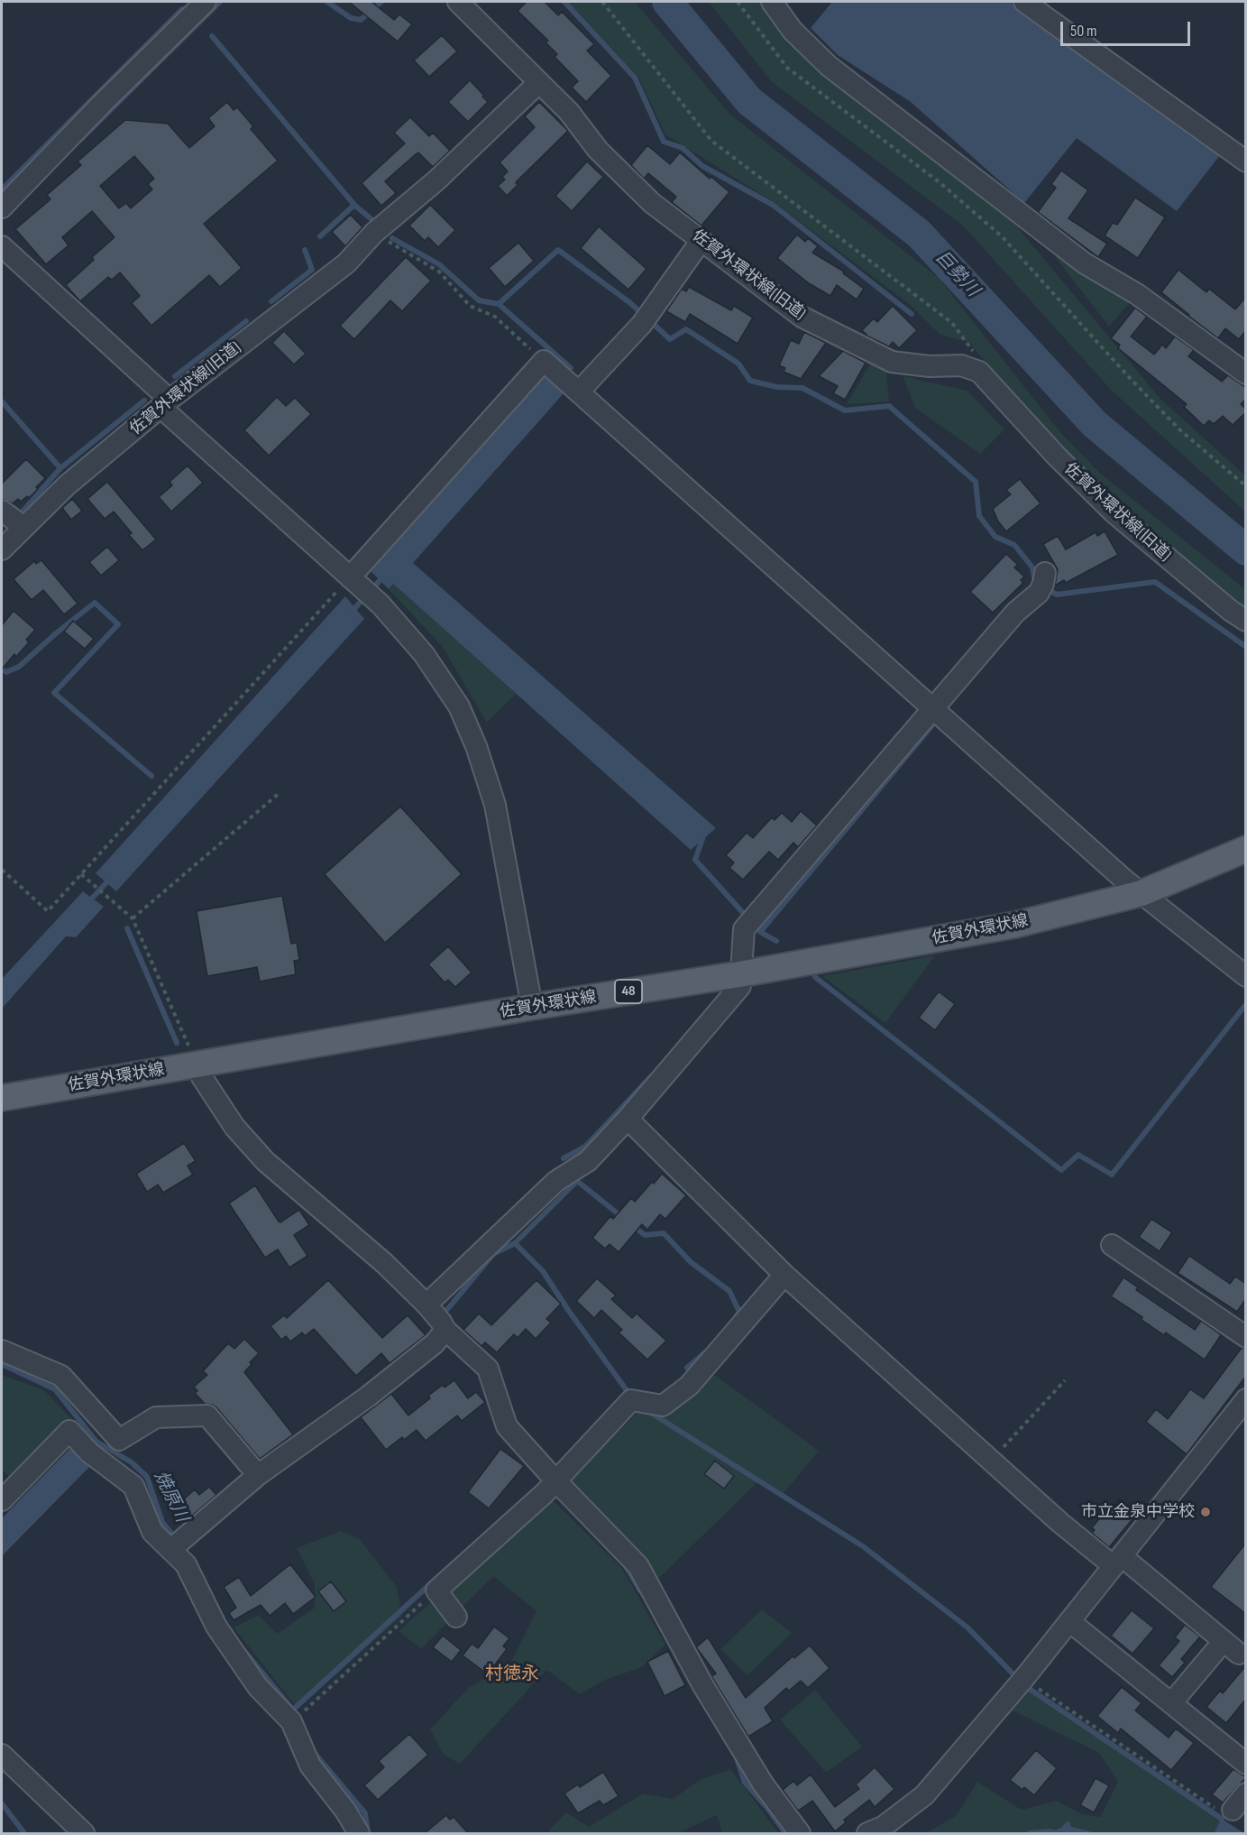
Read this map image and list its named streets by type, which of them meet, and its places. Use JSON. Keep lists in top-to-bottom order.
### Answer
{
  "streets": {
    "main road": ["佐賀外環状線", "48"],
    "street": ["佐賀外環状線(旧道)"]
  },
  "districts": ["村徳永"],
  "water": ["巨勢川", "焼原川"],
  "places": ["市立金泉中学校"],
  "scale_bar": "50 m"
}
